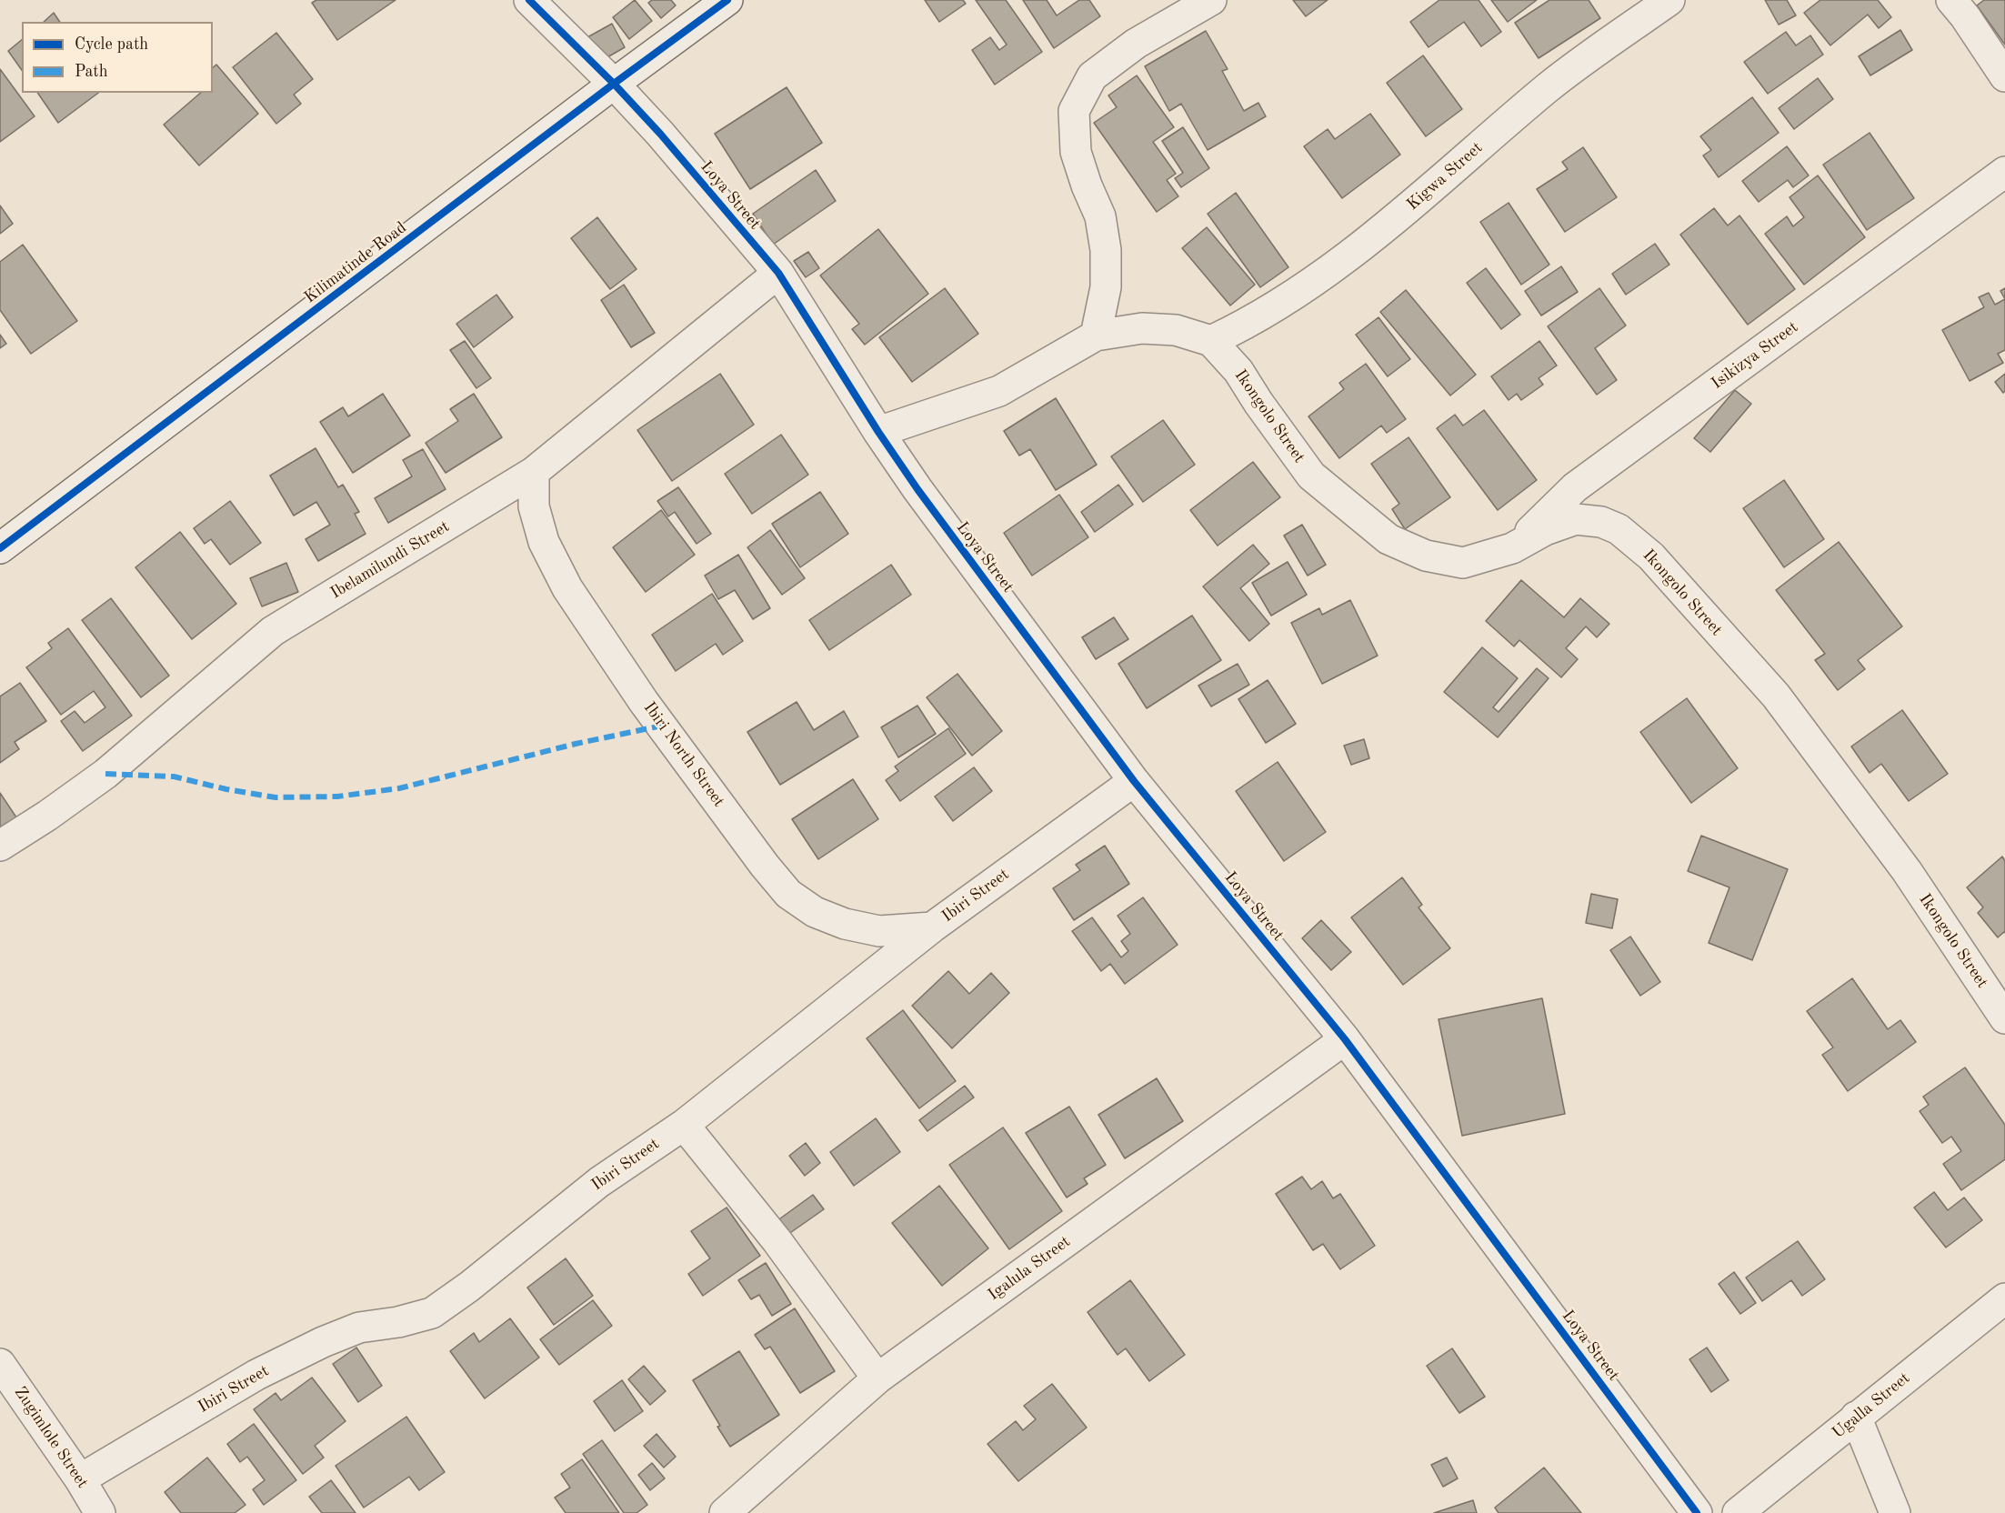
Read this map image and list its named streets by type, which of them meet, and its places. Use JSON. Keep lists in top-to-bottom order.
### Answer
{
  "streets": {
    "street": [
      "Kigwa Street",
      "Loya Street",
      "Kilimatinde Road",
      "Isikizya Street",
      "Ikongolo Street",
      "Ibelamilundi Street",
      "Ibiri North Street",
      "Ibiri Street",
      "Igalula Street",
      "Ugalla Street",
      "Zugimlole Street"
    ]
  },
  "crossings": [
    ["Kigwa Street", "Ikongolo Street"],
    ["Loya Street", "Kilimatinde Road"],
    ["Loya Street", "Ibelamilundi Street"],
    ["Loya Street", "Ibiri Street"],
    ["Loya Street", "Igalula Street"],
    ["Isikizya Street", "Ikongolo Street"],
    ["Ibelamilundi Street", "Ibiri North Street"],
    ["Ibiri North Street", "Ibiri Street"],
    ["Ibiri Street", "Zugimlole Street"]
  ],
  "legend": ["Cycle path", "Path"]
}
